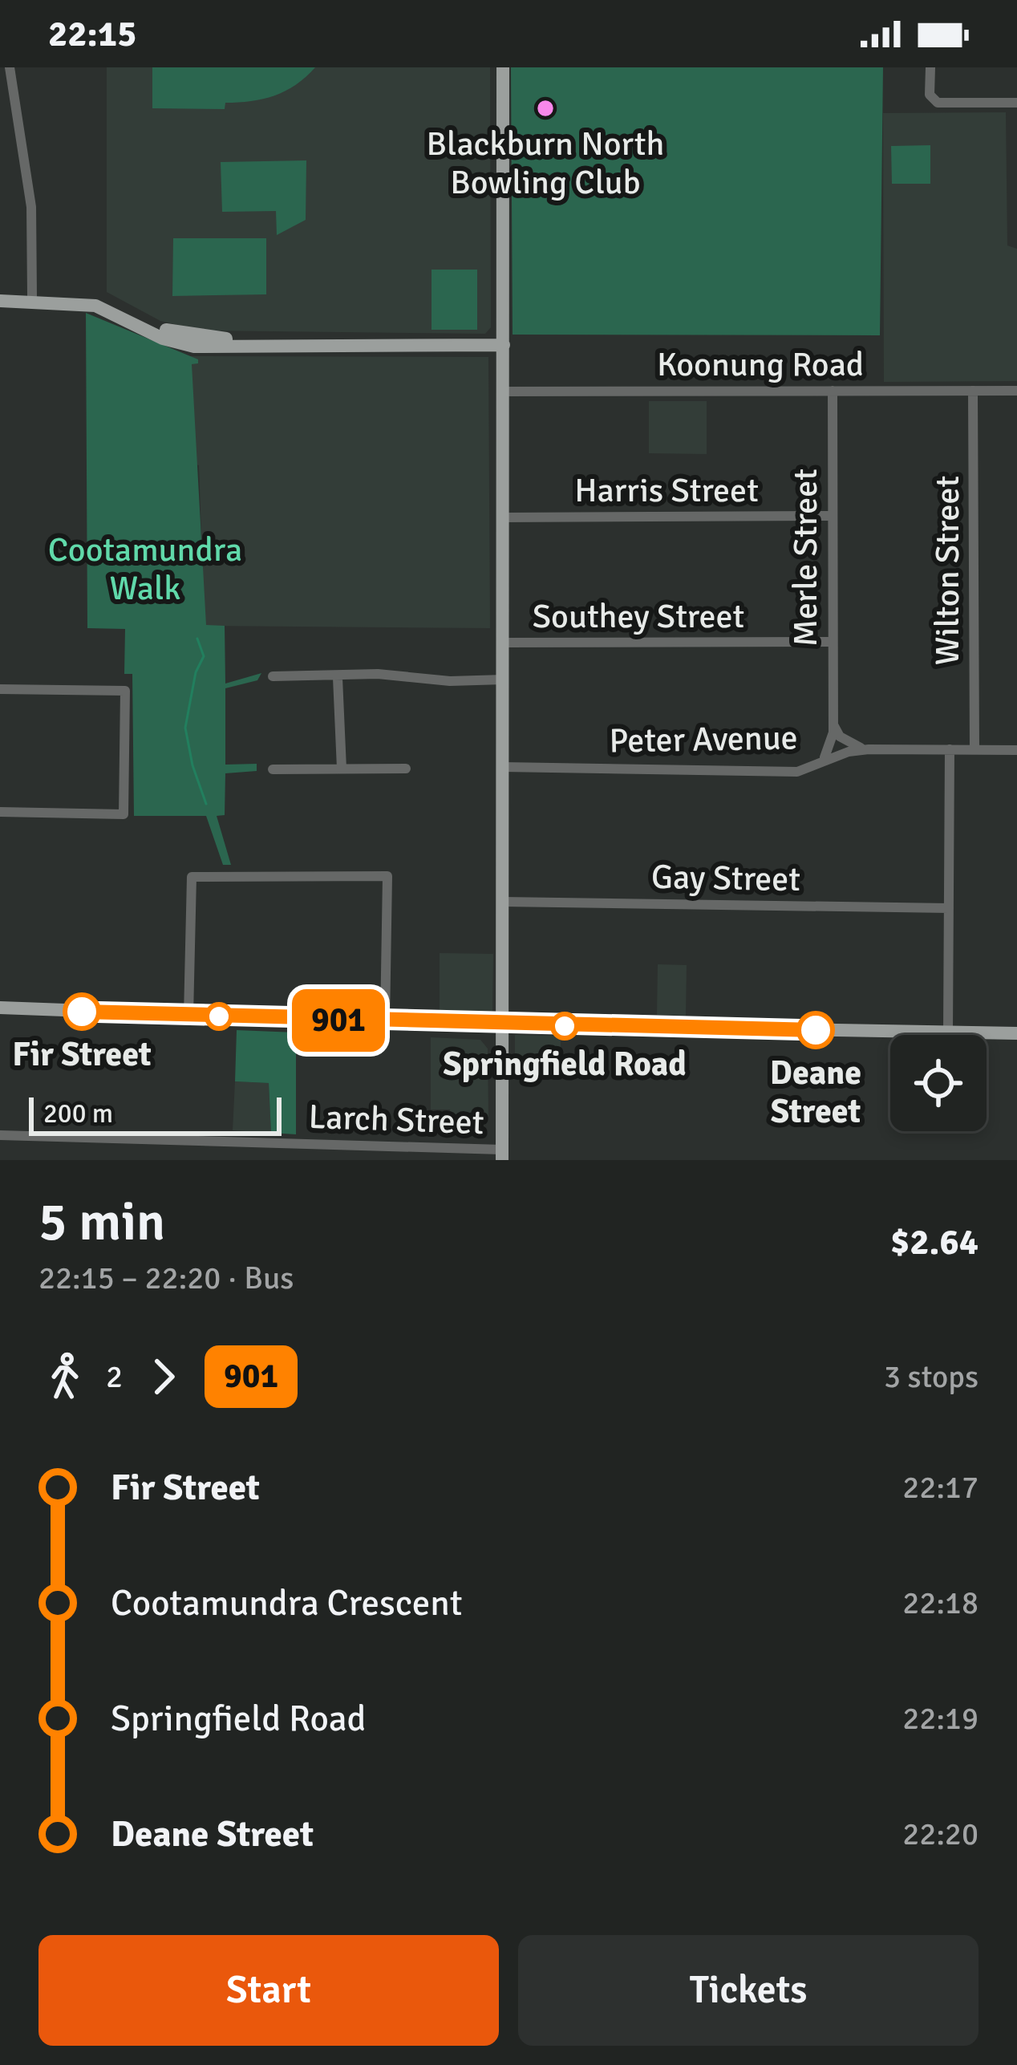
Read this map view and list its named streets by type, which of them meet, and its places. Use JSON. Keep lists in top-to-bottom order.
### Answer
{
  "streets": {
    "street": [
      "Koonung Road",
      "Harris Street",
      "Merle Street",
      "Wilton Street",
      "Southey Street",
      "Peter Avenue",
      "Gay Street",
      "Larch Street"
    ]
  },
  "crossings": [
    ["Koonung Road", "Merle Street"],
    ["Koonung Road", "Wilton Street"],
    ["Harris Street", "Merle Street"],
    ["Merle Street", "Southey Street"],
    ["Merle Street", "Peter Avenue"],
    ["Wilton Street", "Peter Avenue"]
  ],
  "parks": ["Cootamundra Walk"],
  "places": [
    "Blackburn North Bowling Club",
    "Fir Street",
    "Springfield Road",
    "Deane Street"
  ],
  "lines": ["bus line 901"],
  "scale_bar": "200 m",
  "page": {
    "status": "22:15",
    "on_map": "901",
    "scale": "200 m",
    "heading": ["5 min", "22:15 – 22:20 · Bus", "$2.64"],
    "legs": ["2", "901", "3 stops"],
    "list": [
      {
        "name": "Fir Street",
        "value": "22:17"
      },
      {
        "name": "Cootamundra Crescent",
        "value": "22:18"
      },
      {
        "name": "Springfield Road",
        "value": "22:19"
      },
      {
        "name": "Deane Street",
        "value": "22:20"
      }
    ],
    "buttons": ["Start", "Tickets"]
  }
}
